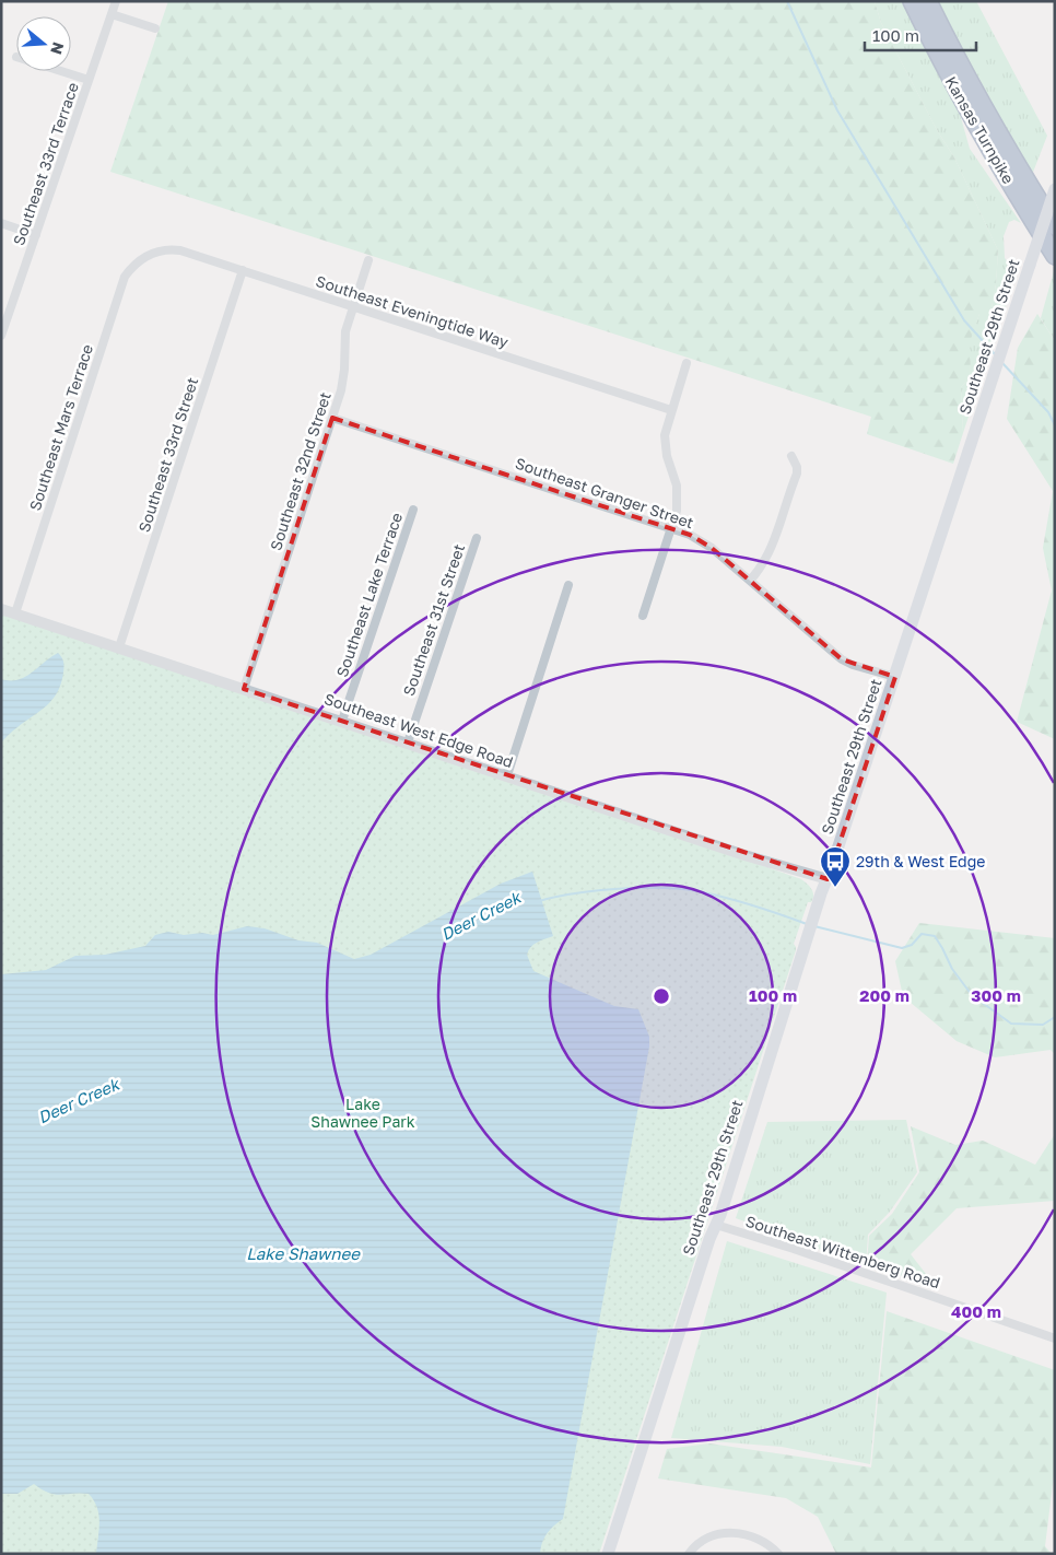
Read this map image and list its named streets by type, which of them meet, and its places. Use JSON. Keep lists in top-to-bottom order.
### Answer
{
  "streets": {
    "highway": ["Kansas Turnpike"],
    "main road": ["Southeast 29th Street"],
    "street": [
      "Southeast 33rd Terrace",
      "Southeast Eveningtide Way",
      "Southeast Mars Terrace",
      "Southeast 33rd Street",
      "Southeast 32nd Street",
      "Southeast Granger Street",
      "Southeast Lake Terrace",
      "Southeast 31st Street",
      "Southeast West Edge Road",
      "Southeast Wittenberg Road"
    ]
  },
  "crossings": [
    ["Southeast Eveningtide Way", "Southeast Mars Terrace"],
    ["Southeast Eveningtide Way", "Southeast 33rd Street"],
    ["Southeast Eveningtide Way", "Southeast 32nd Street"],
    ["Southeast 29th Street", "Southeast Granger Street"],
    ["Southeast 29th Street", "Southeast West Edge Road"],
    ["Southeast 29th Street", "Southeast Wittenberg Road"],
    ["Southeast Mars Terrace", "Southeast West Edge Road"],
    ["Southeast 33rd Street", "Southeast West Edge Road"],
    ["Southeast 32nd Street", "Southeast Granger Street"],
    ["Southeast 32nd Street", "Southeast West Edge Road"],
    ["Southeast Lake Terrace", "Southeast West Edge Road"],
    ["Southeast 31st Street", "Southeast West Edge Road"]
  ],
  "water": ["Deer Creek", "Lake Shawnee"],
  "parks": ["Lake Shawnee Park"],
  "places": {
    "bus stop": ["29th & West Edge"]
  },
  "scale_bar": "100 m",
  "north": "right",
  "rings": [
    "100 m",
    "200 m",
    "300 m",
    "400 m"
  ]
}
